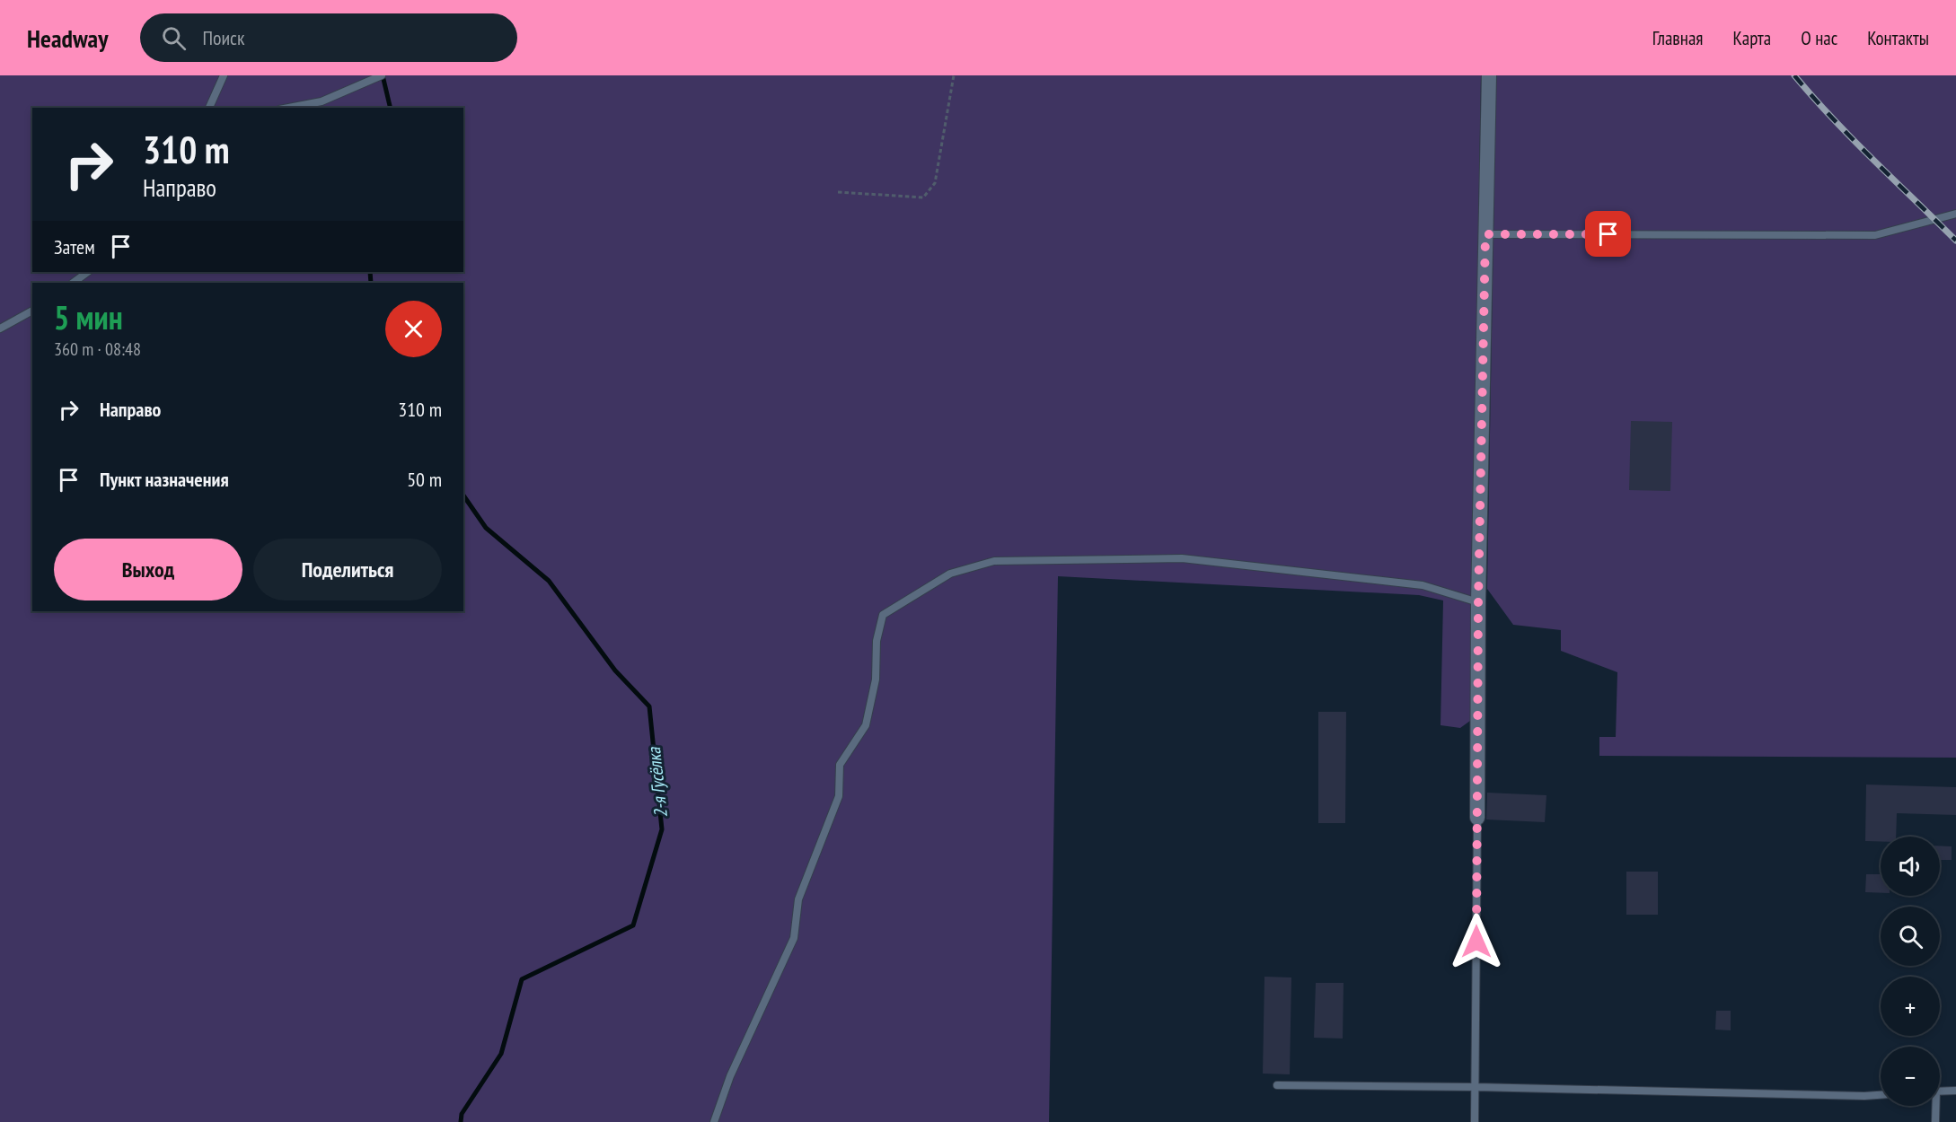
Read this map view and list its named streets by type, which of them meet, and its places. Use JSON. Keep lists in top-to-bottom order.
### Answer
{
  "water": ["2-я Гусёлка"],
  "page": {
    "header": "Headway",
    "search": "Поиск",
    "nav": [
      "Главная",
      "Карта",
      "О нас",
      "Контакты"
    ],
    "turn": ["310 m", "Направо"],
    "then": "Затем",
    "heading": ["5 мин", "360 m · 08:48"],
    "list": [
      {
        "name": "Направо",
        "value": "310 m"
      },
      {
        "name": "Пункт назначения",
        "value": "50 m"
      }
    ],
    "buttons": ["Выход", "Поделиться"],
    "map_buttons": ["+", "−"]
  }
}
